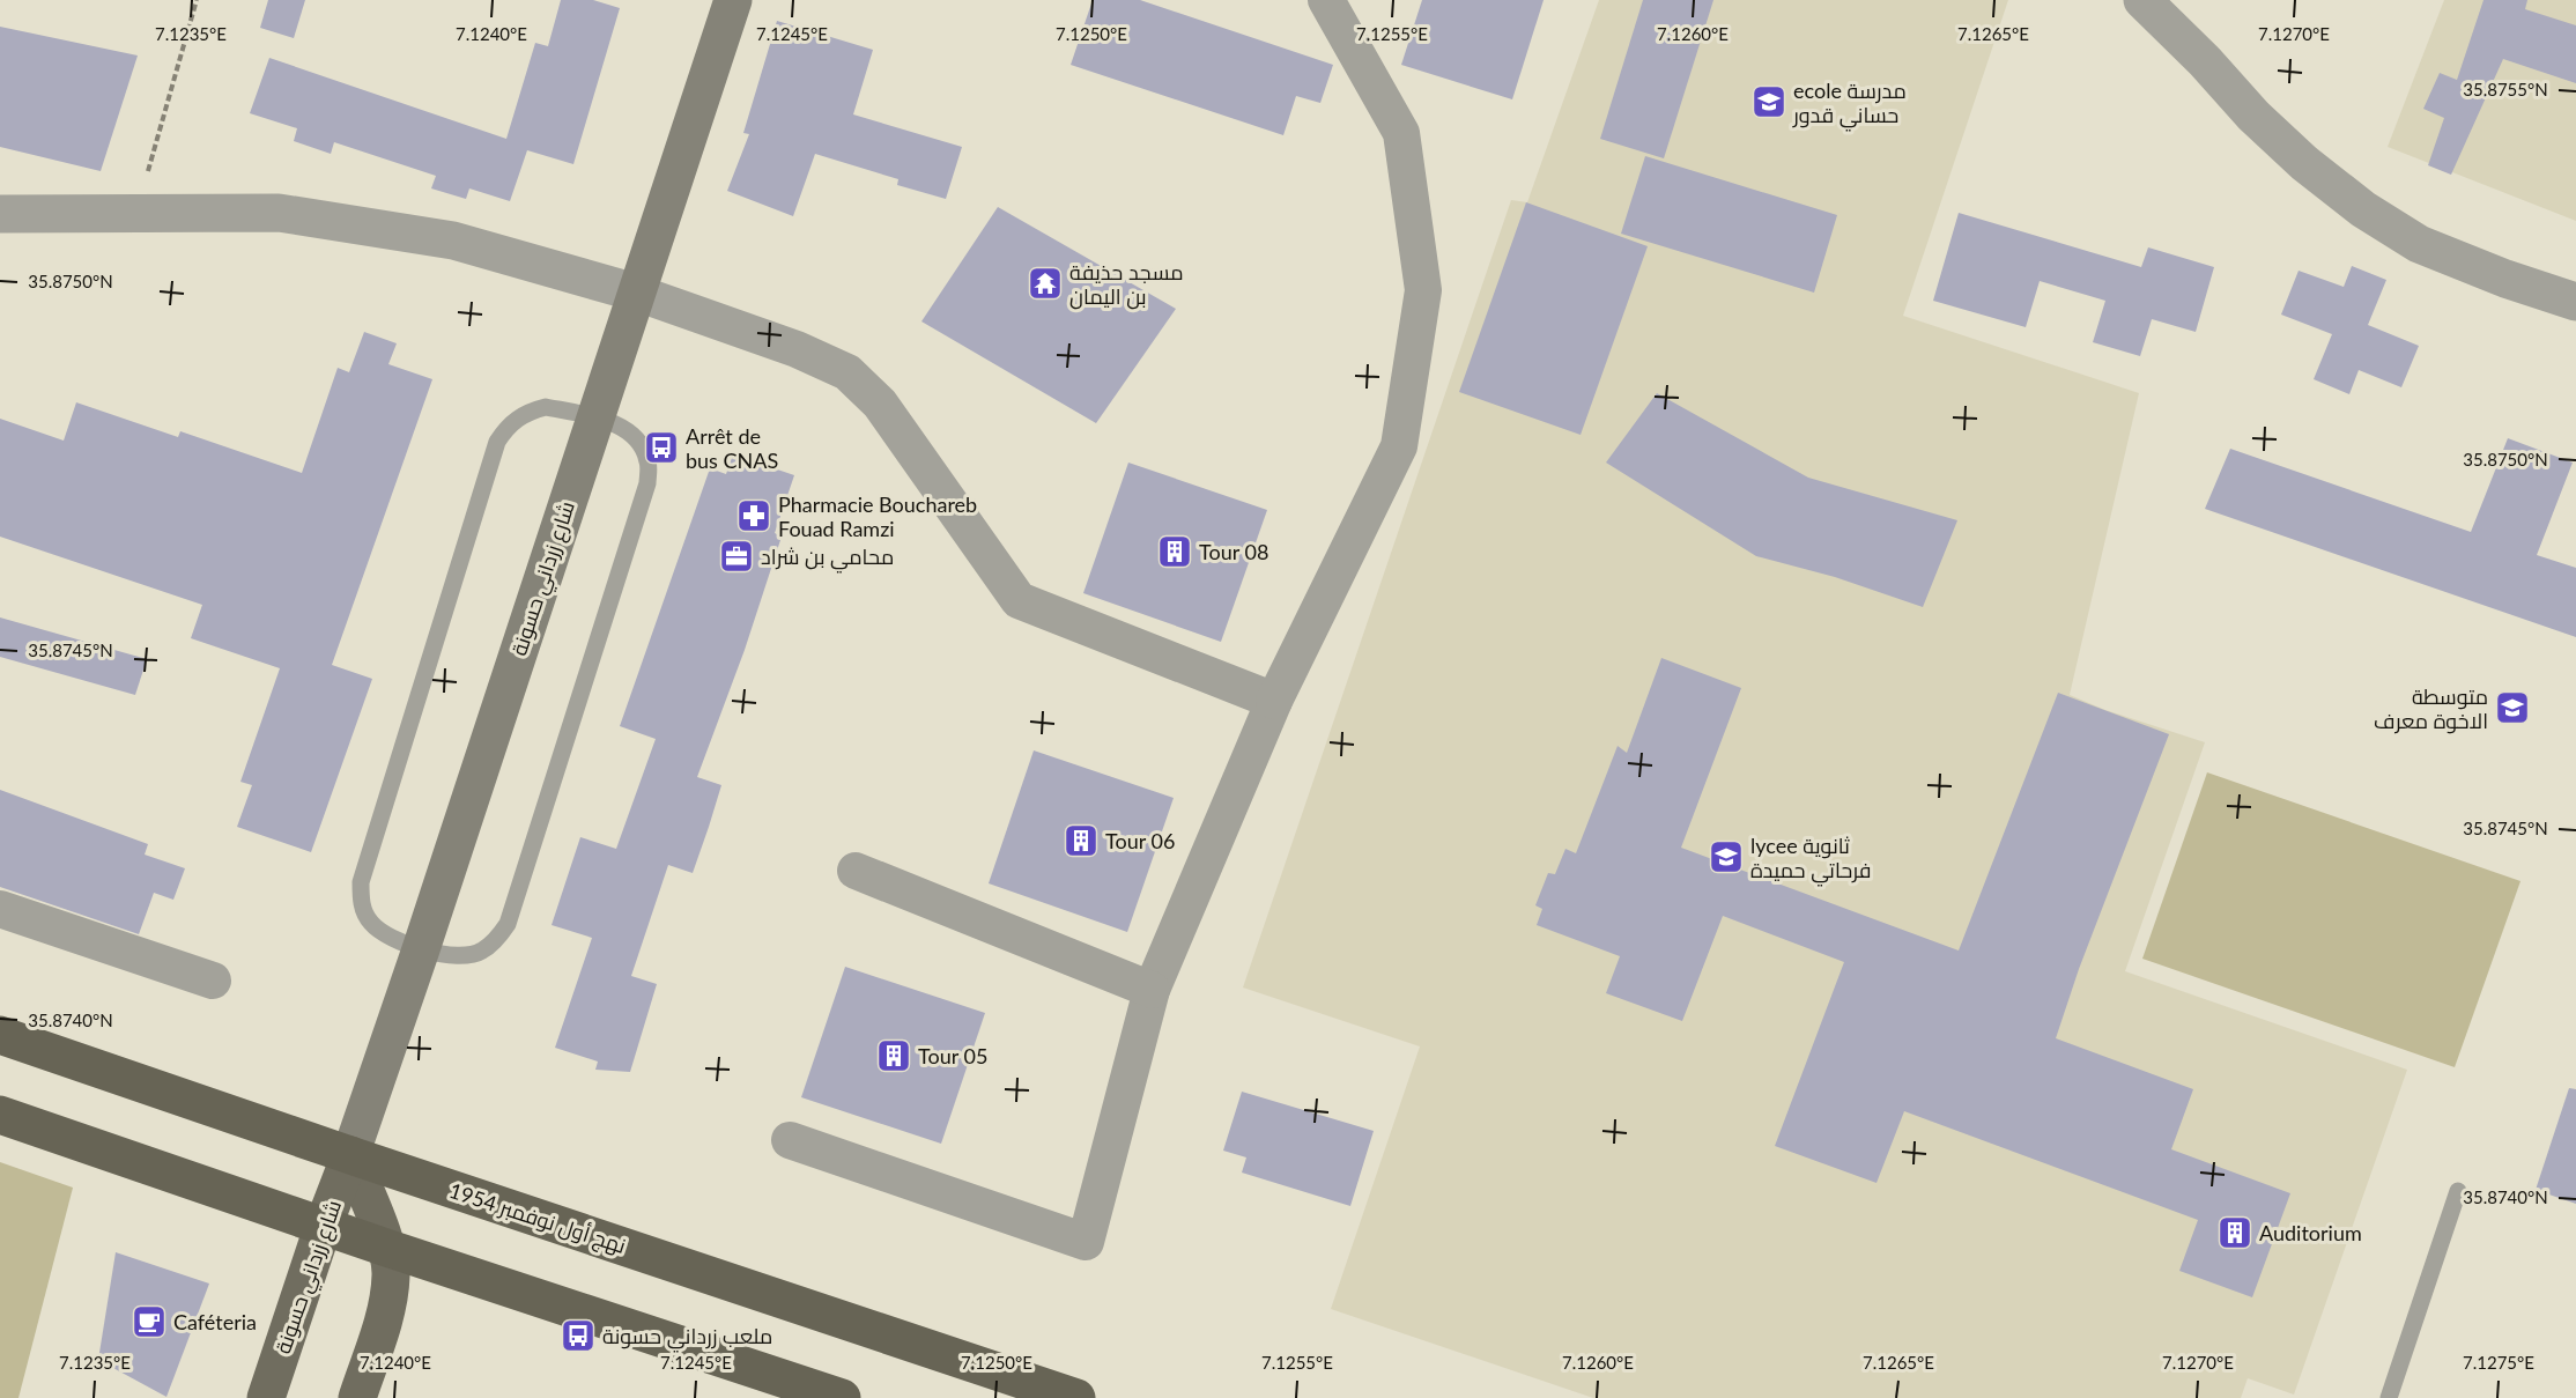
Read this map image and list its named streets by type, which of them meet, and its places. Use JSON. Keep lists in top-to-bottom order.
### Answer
{
  "streets": {
    "highway": ["نهج أول نوفمبر 1954"],
    "main road": ["شارع زرداني حسونة"]
  },
  "crossings": [
    ["شارع زرداني حسونة", "نهج أول نوفمبر 1954"]
  ],
  "places": {
    "school or university": ["ecole مدرسة حساني قدور", "متوسطة الاخوة معرف", "lycee ثانوية فرحاتي حميدة"],
    "temple": ["مسجد حذيفة بن اليمان"],
    "bus stop": ["Arrêt de bus CNAS", "ملعب زرداني حسونة"],
    "pharmacy": ["Pharmacie Bouchareb Fouad Ramzi"],
    "building": [
      "Tour 08",
      "Tour 06",
      "Tour 05",
      "Auditorium"
    ],
    "office": ["محامي بن شراد"],
    "cafe": ["Caféteria"]
  },
  "coordinates": [
    "7.1235°E",
    "7.1240°E",
    "7.1245°E",
    "7.1250°E",
    "7.1255°E",
    "7.1260°E",
    "7.1265°E",
    "7.1270°E",
    "35.8755°N",
    "35.8750°N",
    "35.8745°N",
    "35.8740°N",
    "7.1275°E"
  ]
}
